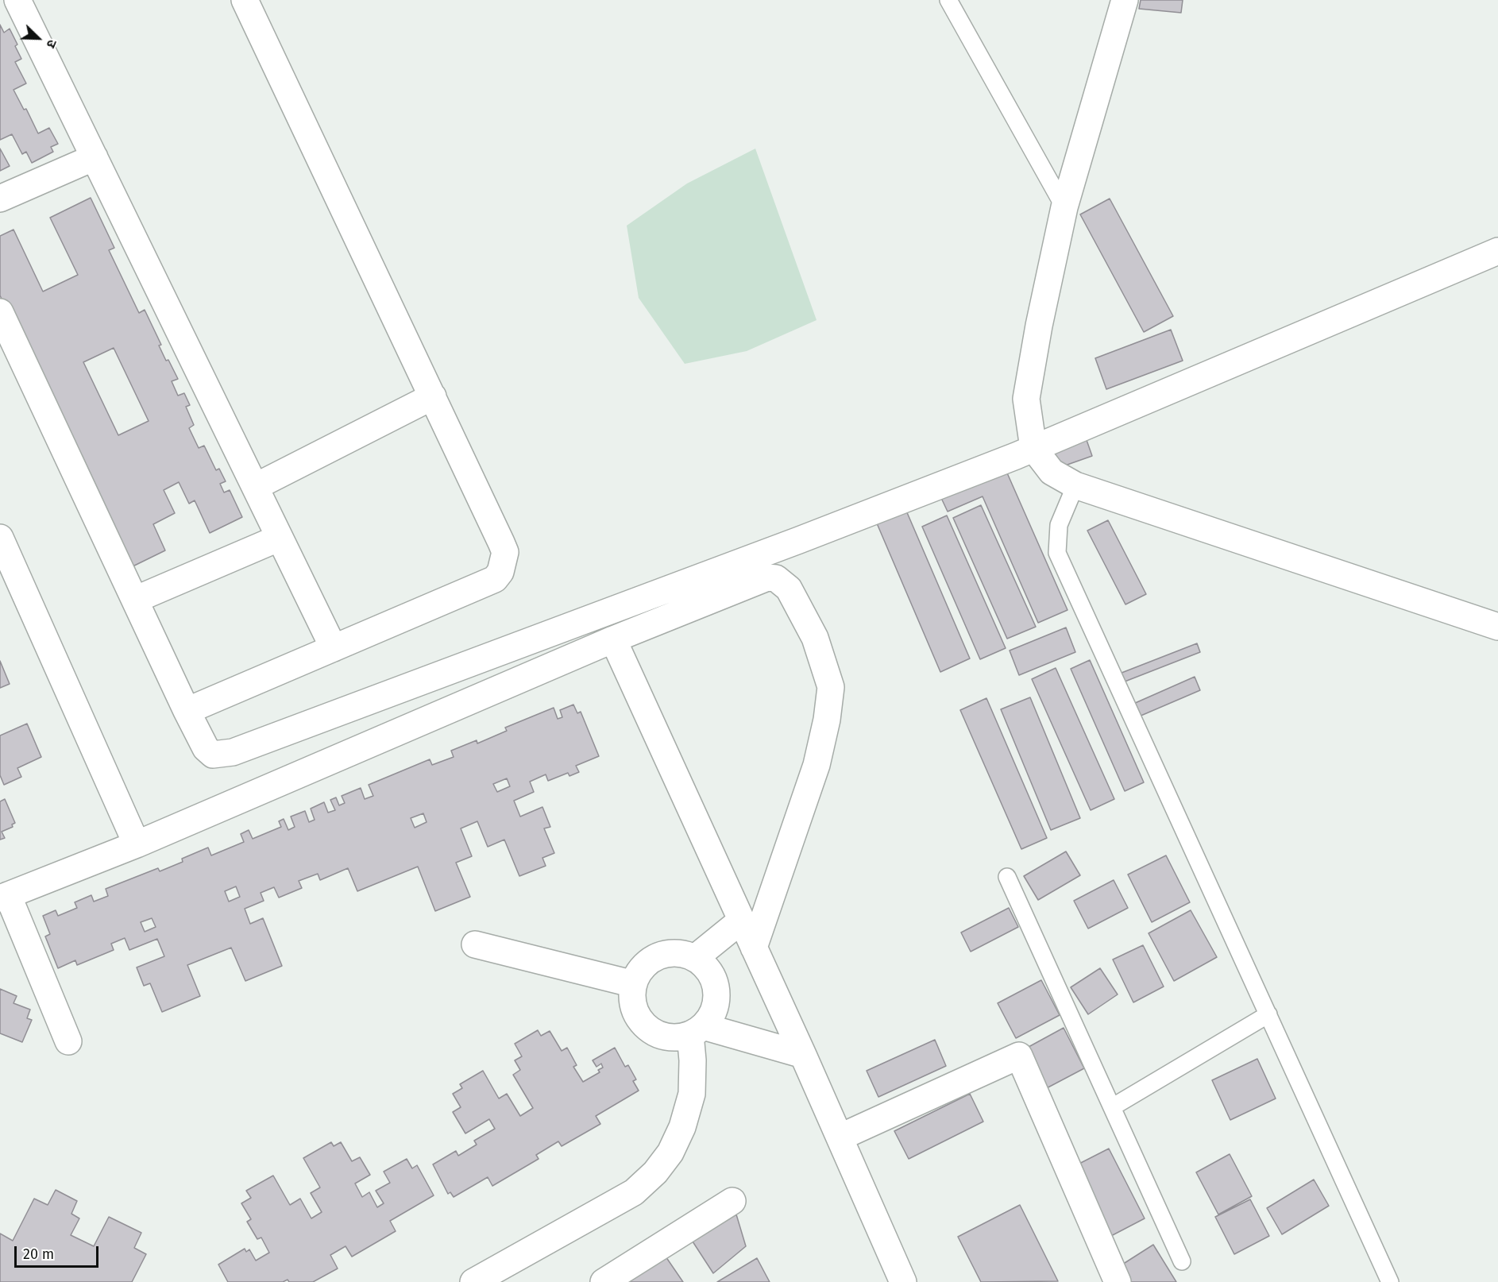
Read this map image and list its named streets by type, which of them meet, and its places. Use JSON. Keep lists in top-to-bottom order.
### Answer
{
  "scale_bar": "20 m",
  "north": "bottom right"
}
